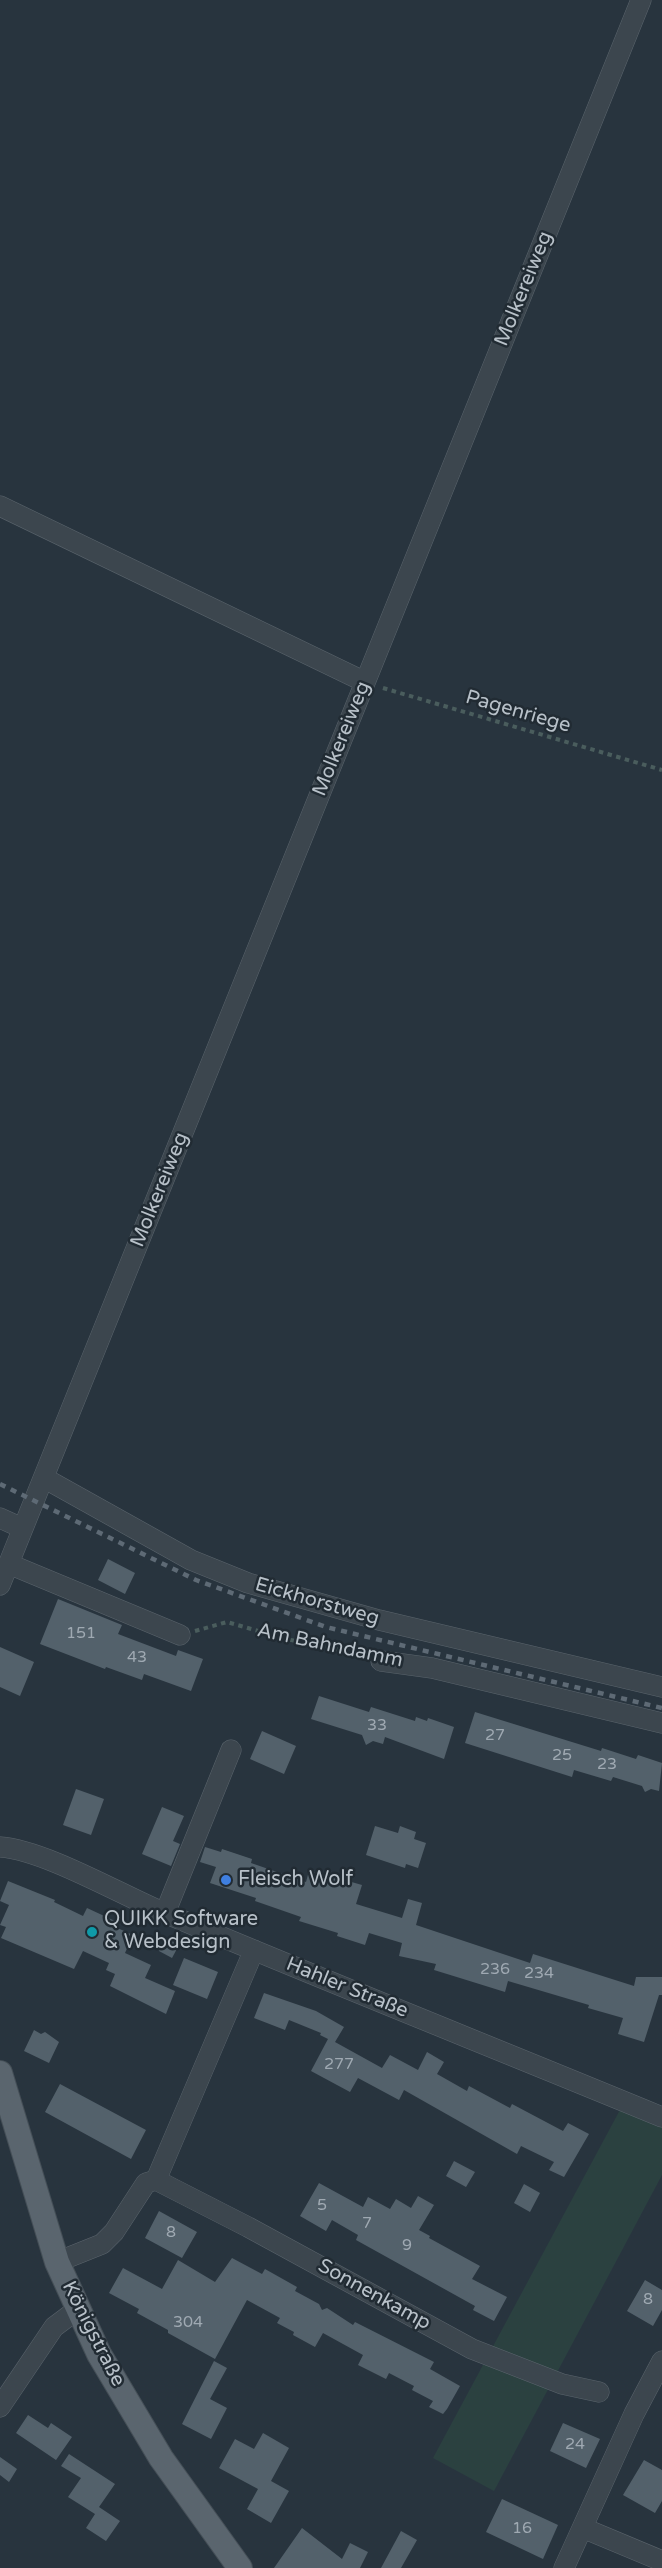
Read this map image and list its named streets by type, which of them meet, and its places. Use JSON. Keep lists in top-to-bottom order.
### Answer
{
  "streets": {
    "main road": ["Königstraße"],
    "street": [
      "Molkereiweg",
      "Eickhorstweg",
      "Am Bahndamm",
      "Hahler Straße",
      "Sonnenkamp"
    ],
    "path": ["Pagenriege"]
  },
  "crossings": [
    ["Molkereiweg", "Pagenriege"],
    ["Molkereiweg", "Eickhorstweg"]
  ],
  "places": ["Fleisch Wolf", "QUIKK Software & Webdesign"],
  "house_numbers": [
    "151",
    "43",
    "33",
    "27",
    "25",
    "23",
    "236",
    "234",
    "277",
    "5",
    "7",
    "8",
    "9",
    "8",
    "304",
    "24",
    "16"
  ]
}
